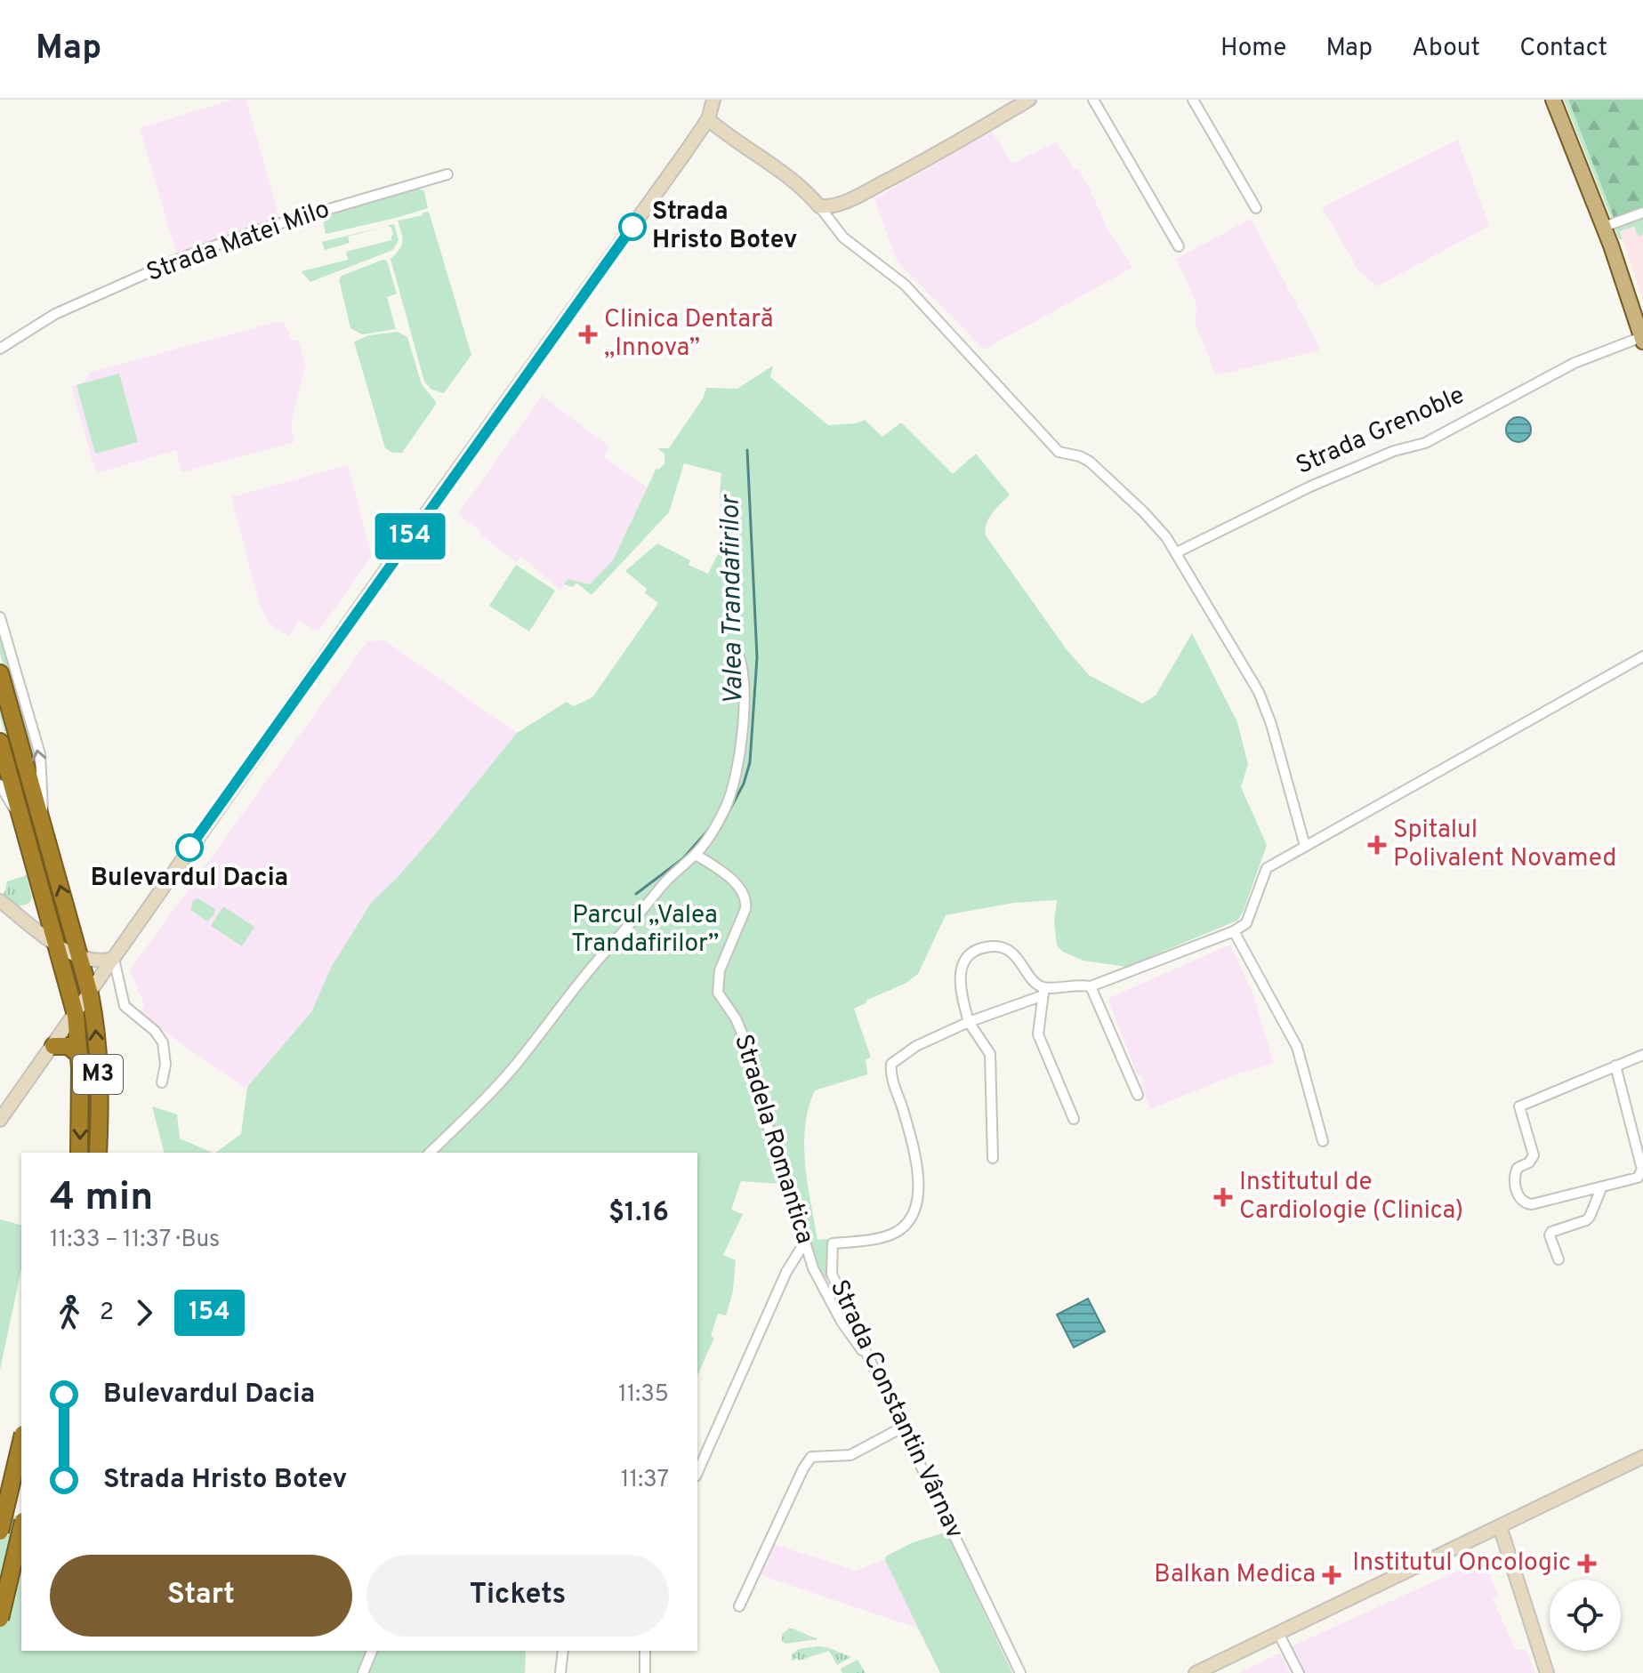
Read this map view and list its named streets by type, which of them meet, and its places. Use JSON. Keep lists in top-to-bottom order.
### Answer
{
  "streets": {
    "highway": ["M3"],
    "main road": ["Strada Grenoble"],
    "street": ["Strada Matei Milo", "Stradela Romantica", "Strada Constantin Vârnav"]
  },
  "crossings": [
    ["Stradela Romantica", "Strada Constantin Vârnav"]
  ],
  "water": ["Valea Trandafirilor"],
  "parks": ["Parcul „Valea Trandafirilor”"],
  "places": {
    "other": ["Strada Hristo Botev", "Bulevardul Dacia"],
    "health": [
      "Clinica Dentară „Innova”",
      "Spitalul Polivalent Novamed",
      "Institutul de Cardiologie (Clinica)",
      "Institutul Oncologic",
      "Balkan Medica"
    ]
  },
  "lines": ["bus line 154"],
  "page": {
    "header": "Map",
    "nav": [
      "Home",
      "Map",
      "About",
      "Contact"
    ],
    "on_map": "154",
    "heading": ["4 min", "11:33 – 11:37 · Bus", "$1.16"],
    "legs": ["2", "154"],
    "list": [
      {
        "name": "Bulevardul Dacia",
        "value": "11:35"
      },
      {
        "name": "Strada Hristo Botev",
        "value": "11:37"
      }
    ],
    "buttons": ["Start", "Tickets"]
  }
}
